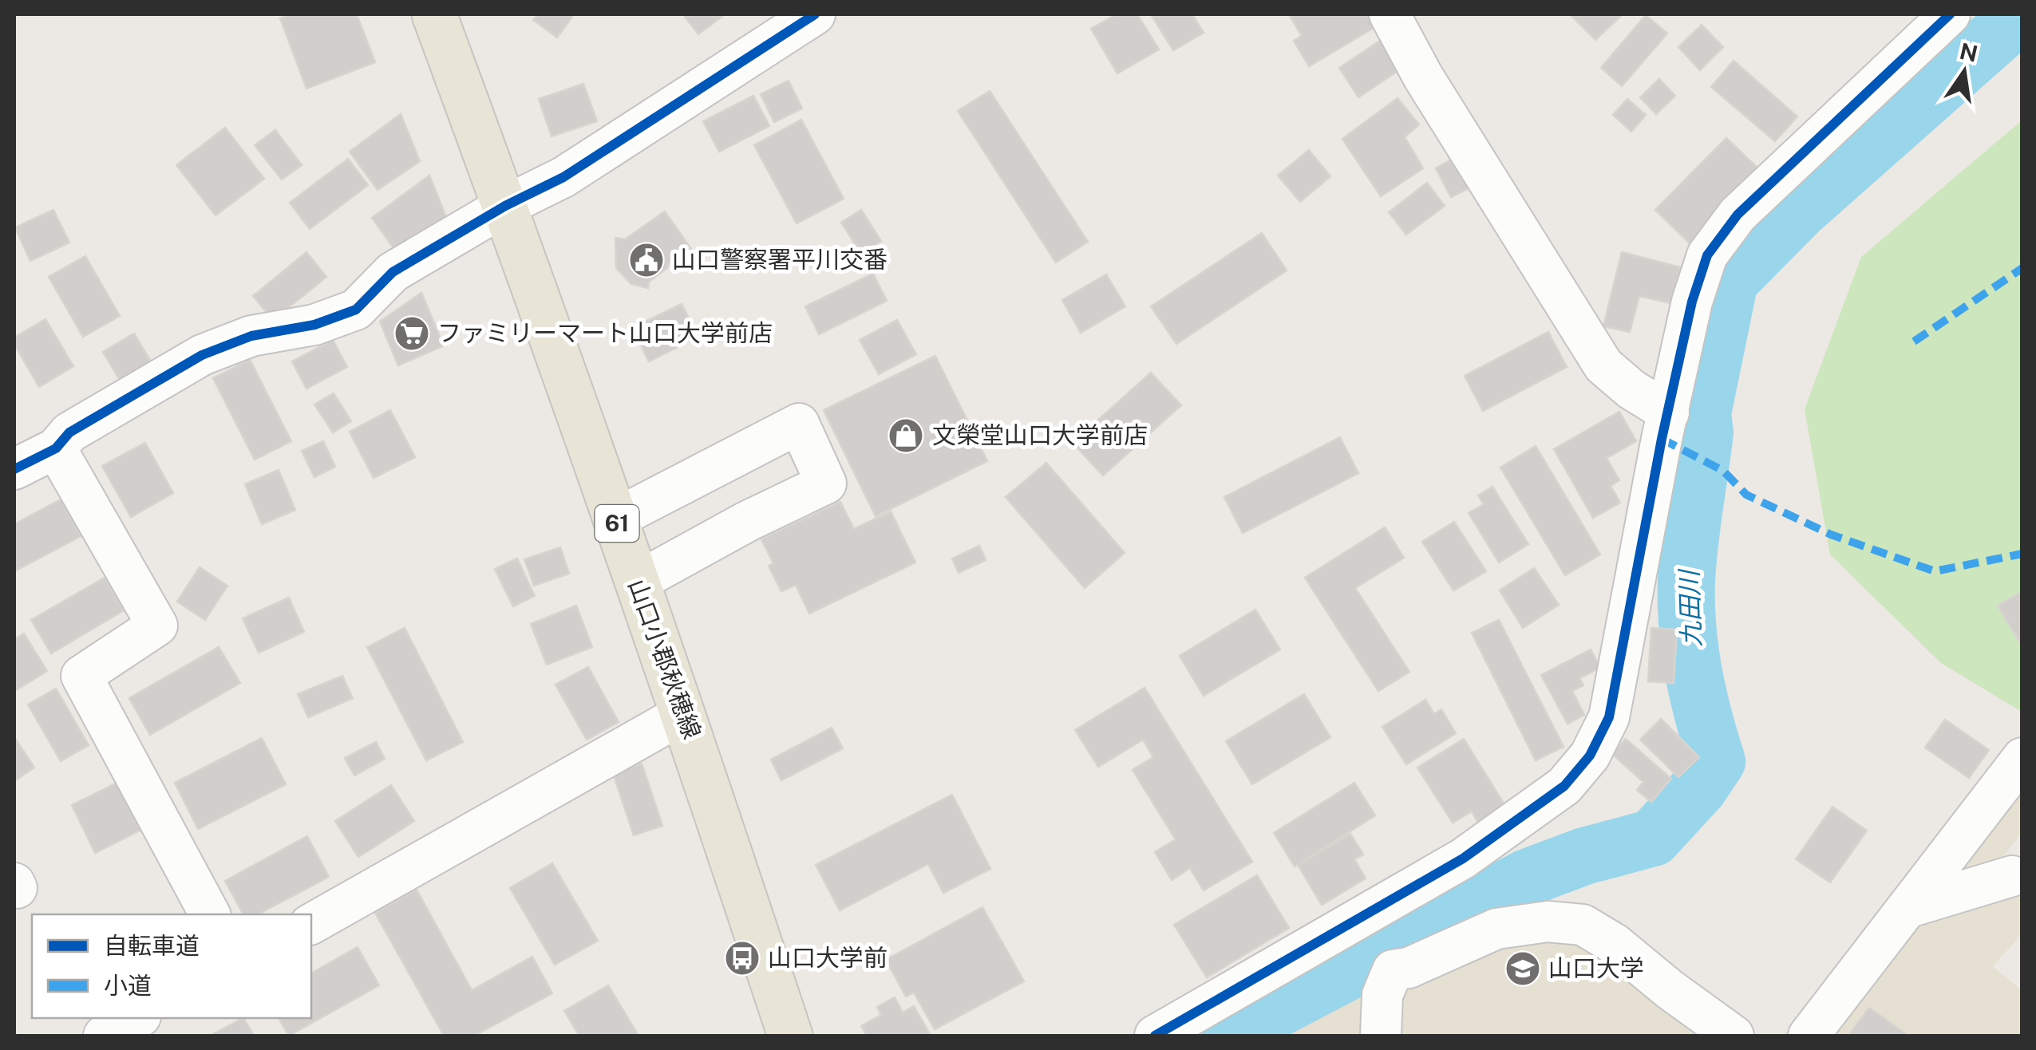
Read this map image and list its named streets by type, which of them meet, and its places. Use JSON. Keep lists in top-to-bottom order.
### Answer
{
  "streets": {
    "main road": ["61", "山口小郡秋穂線"]
  },
  "water": ["九田川"],
  "places": {
    "public building": ["山口警察署平川交番"],
    "supermarket": ["ファミリーマート山口大学前店"],
    "shop": ["文榮堂山口大学前店"],
    "bus stop": ["山口大学前"],
    "school or university": ["山口大学"]
  },
  "legend": ["自転車道", "小道"],
  "north": "top"
}
